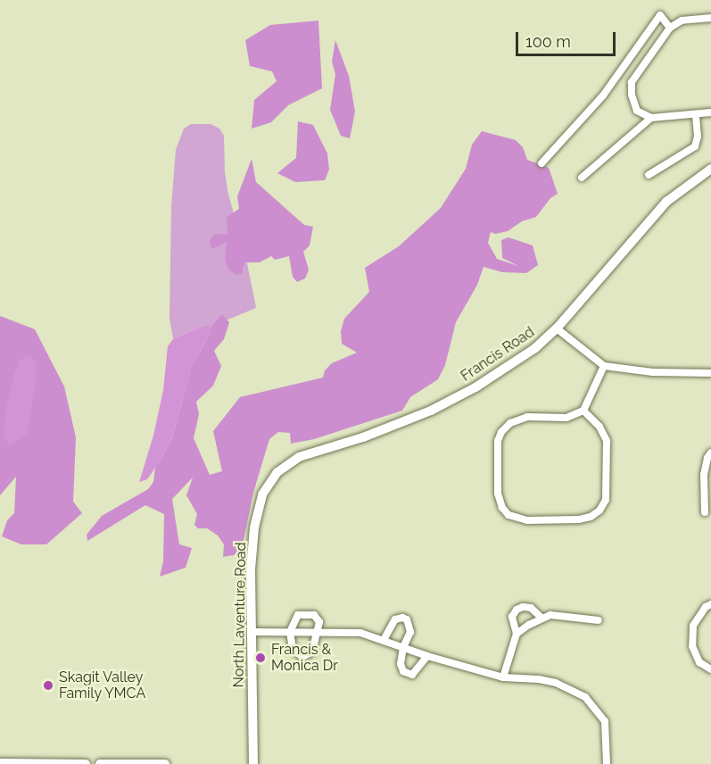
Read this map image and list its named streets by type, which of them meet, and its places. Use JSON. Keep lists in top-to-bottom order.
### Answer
{
  "streets": {
    "street": ["Francis Road", "North Laventure Road"]
  },
  "crossings": [
    ["Francis Road", "North Laventure Road"]
  ],
  "places": ["Francis & Monica Dr", "Skagit Valley Family YMCA"],
  "scale_bar": "100 m"
}
